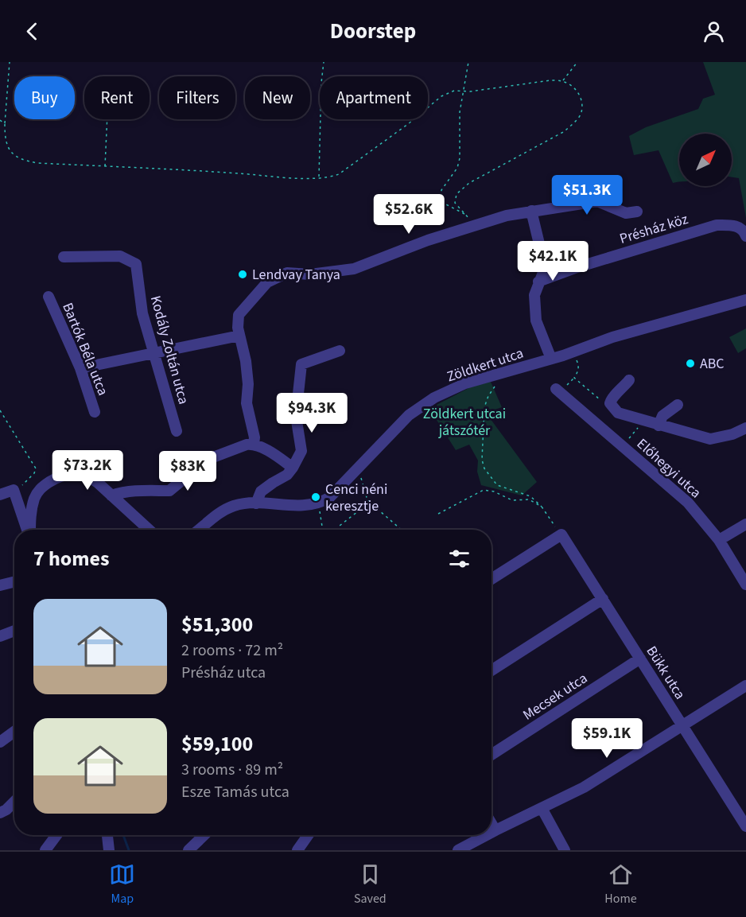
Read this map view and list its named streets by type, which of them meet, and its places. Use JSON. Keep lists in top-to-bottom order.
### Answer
{
  "streets": {
    "street": [
      "Présház köz",
      "Bartók Béla utca",
      "Kodály Zoltán utca",
      "Zöldkert utca",
      "Előhegyi utca",
      "Bükk utca",
      "Mecsek utca"
    ]
  },
  "crossings": [
    ["Bükk utca", "Mecsek utca"]
  ],
  "parks": ["Zöldkert utcai játszótér"],
  "places": ["Lendvay Tanya", "ABC", "Cenci néni keresztje"],
  "north": "top right",
  "page": {
    "header": "Doorstep",
    "chip": [
      "Buy",
      "Rent",
      "Filters",
      "New",
      "Apartment"
    ],
    "price": [
      "$51.3K",
      "$52.6K",
      "$42.1K",
      "$94.3K",
      "$73.2K",
      "$83K",
      "$59.1K"
    ],
    "heading": "7 homes",
    "list": [
      {
        "name": "$51,300",
        "note": "2 rooms · 72 m² · Présház utca"
      },
      {
        "name": "$59,100",
        "note": "3 rooms · 89 m² · Esze Tamás utca"
      }
    ],
    "tabs": ["Map", "Saved", "Home"]
  }
}
